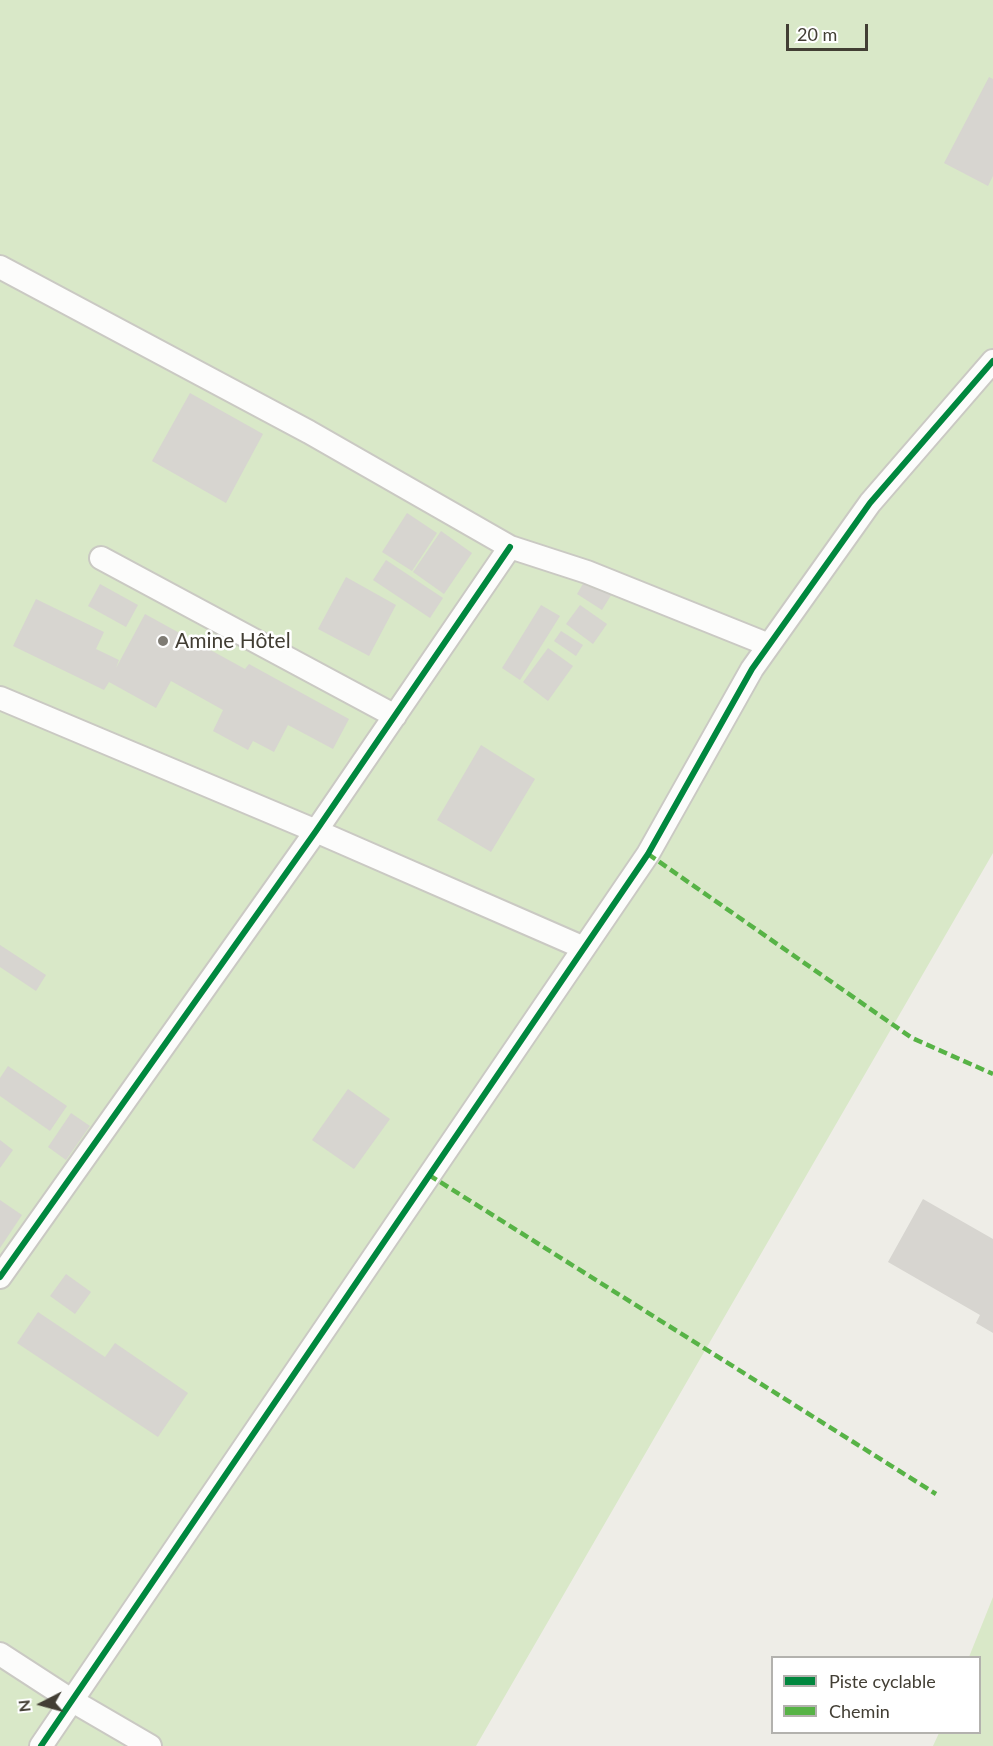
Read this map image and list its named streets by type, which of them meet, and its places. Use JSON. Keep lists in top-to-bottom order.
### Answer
{
  "places": ["Amine Hôtel"],
  "legend": ["Piste cyclable", "Chemin"],
  "scale_bar": "20 m",
  "north": "left"
}
